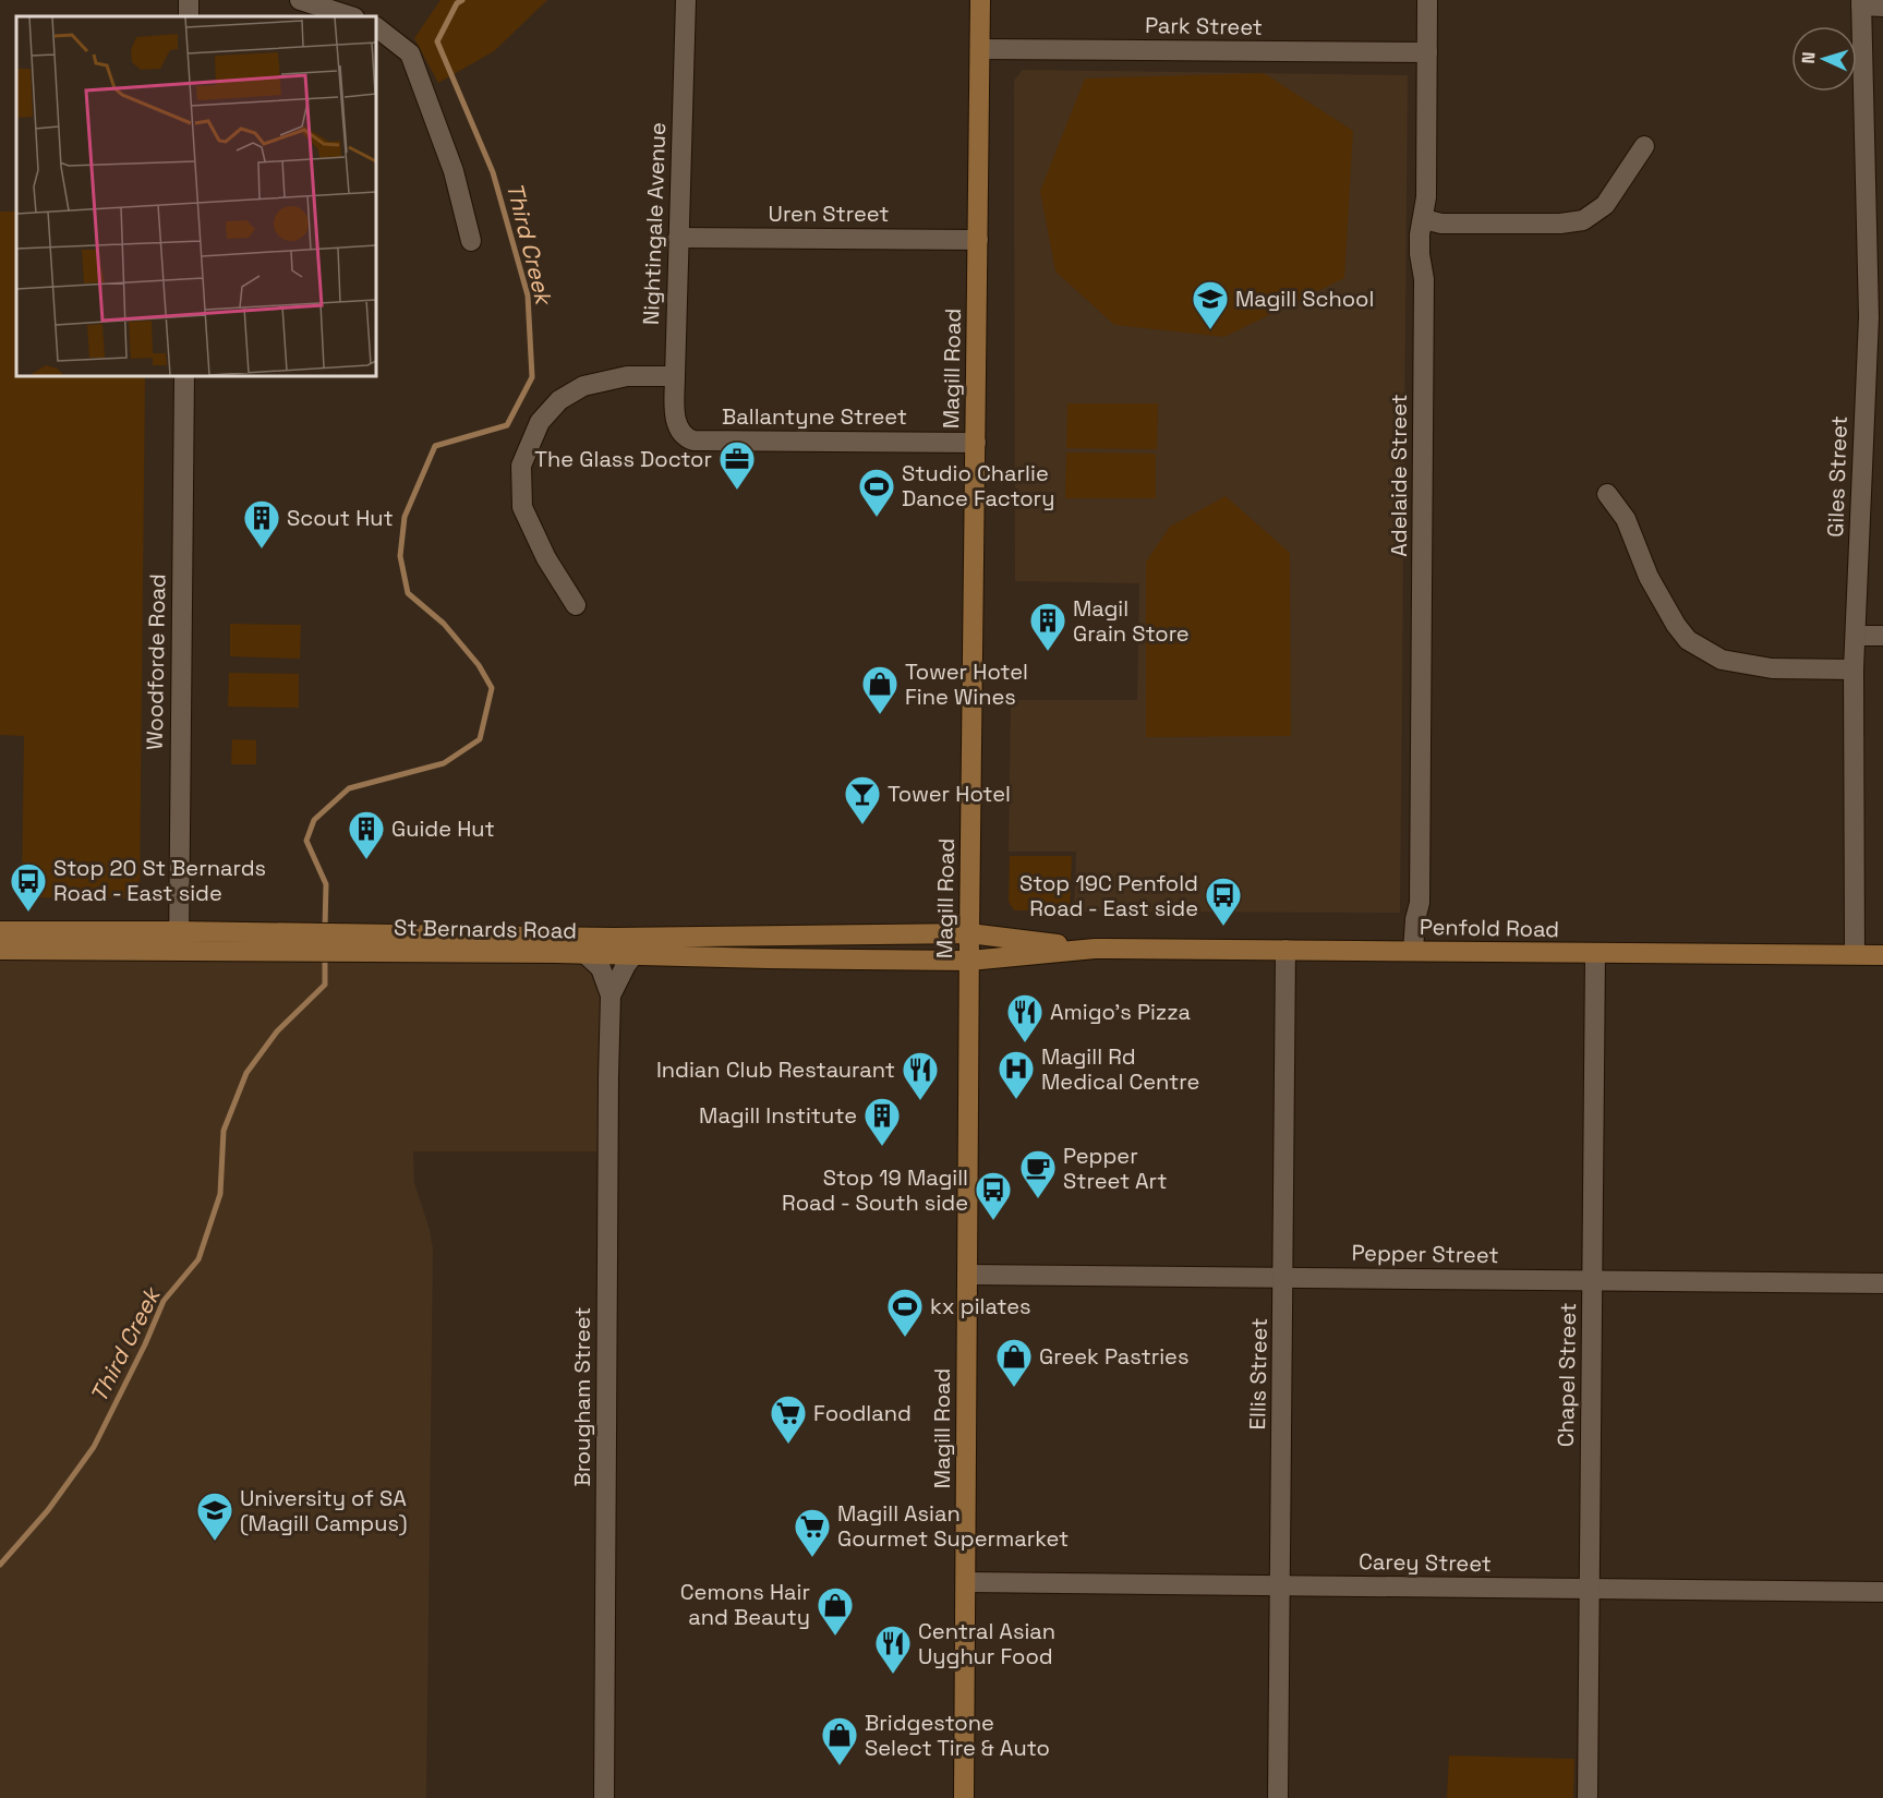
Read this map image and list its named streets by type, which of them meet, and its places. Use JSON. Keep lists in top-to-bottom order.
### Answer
{
  "streets": {
    "main road": ["Magill Road", "Penfold Road", "St Bernards Road"],
    "street": [
      "Park Street",
      "Uren Street",
      "Nightingale Avenue",
      "Ballantyne Street",
      "Adelaide Street",
      "Giles Street",
      "Woodforde Road",
      "Pepper Street",
      "Ellis Street",
      "Chapel Street",
      "Brougham Street",
      "Carey Street"
    ]
  },
  "crossings": [
    ["Park Street", "Magill Road"],
    ["Park Street", "Adelaide Street"],
    ["Uren Street", "Nightingale Avenue"],
    ["Uren Street", "Magill Road"],
    ["Nightingale Avenue", "Ballantyne Street"],
    ["Magill Road", "Ballantyne Street"],
    ["Magill Road", "Penfold Road"],
    ["Magill Road", "St Bernards Road"],
    ["Magill Road", "Pepper Street"],
    ["Magill Road", "Carey Street"],
    ["Adelaide Street", "Penfold Road"],
    ["Giles Street", "Penfold Road"],
    ["Woodforde Road", "St Bernards Road"],
    ["Penfold Road", "St Bernards Road"],
    ["Penfold Road", "Ellis Street"],
    ["Penfold Road", "Chapel Street"],
    ["St Bernards Road", "Brougham Street"],
    ["Pepper Street", "Ellis Street"],
    ["Pepper Street", "Chapel Street"],
    ["Ellis Street", "Carey Street"],
    ["Chapel Street", "Carey Street"]
  ],
  "water": ["Third Creek"],
  "places": {
    "school or university": ["Magill School", "University of SA (Magill Campus)"],
    "office": ["The Glass Doctor"],
    "sports": ["Studio Charlie Dance Factory", "kx pilates"],
    "building": [
      "Scout Hut",
      "Magil Grain Store",
      "Guide Hut",
      "Magill Institute"
    ],
    "shop": [
      "Tower Hotel Fine Wines",
      "Greek Pastries",
      "Cemons Hair and Beauty",
      "Bridgestone Select Tire & Auto"
    ],
    "bar": ["Tower Hotel"],
    "bus stop": ["Stop 20 St Bernards Road - East side", "Stop 19C Penfold Road - East side", "Stop 19 Magill Road - South side"],
    "restaurant": ["Amigo's Pizza", "Indian Club Restaurant", "Central Asian Uyghur Food"],
    "hospital": ["Magill Rd Medical Centre"],
    "cafe": ["Pepper Street Art"],
    "supermarket": ["Foodland", "Magill Asian Gourmet Supermarket"]
  },
  "north": "left"
}
